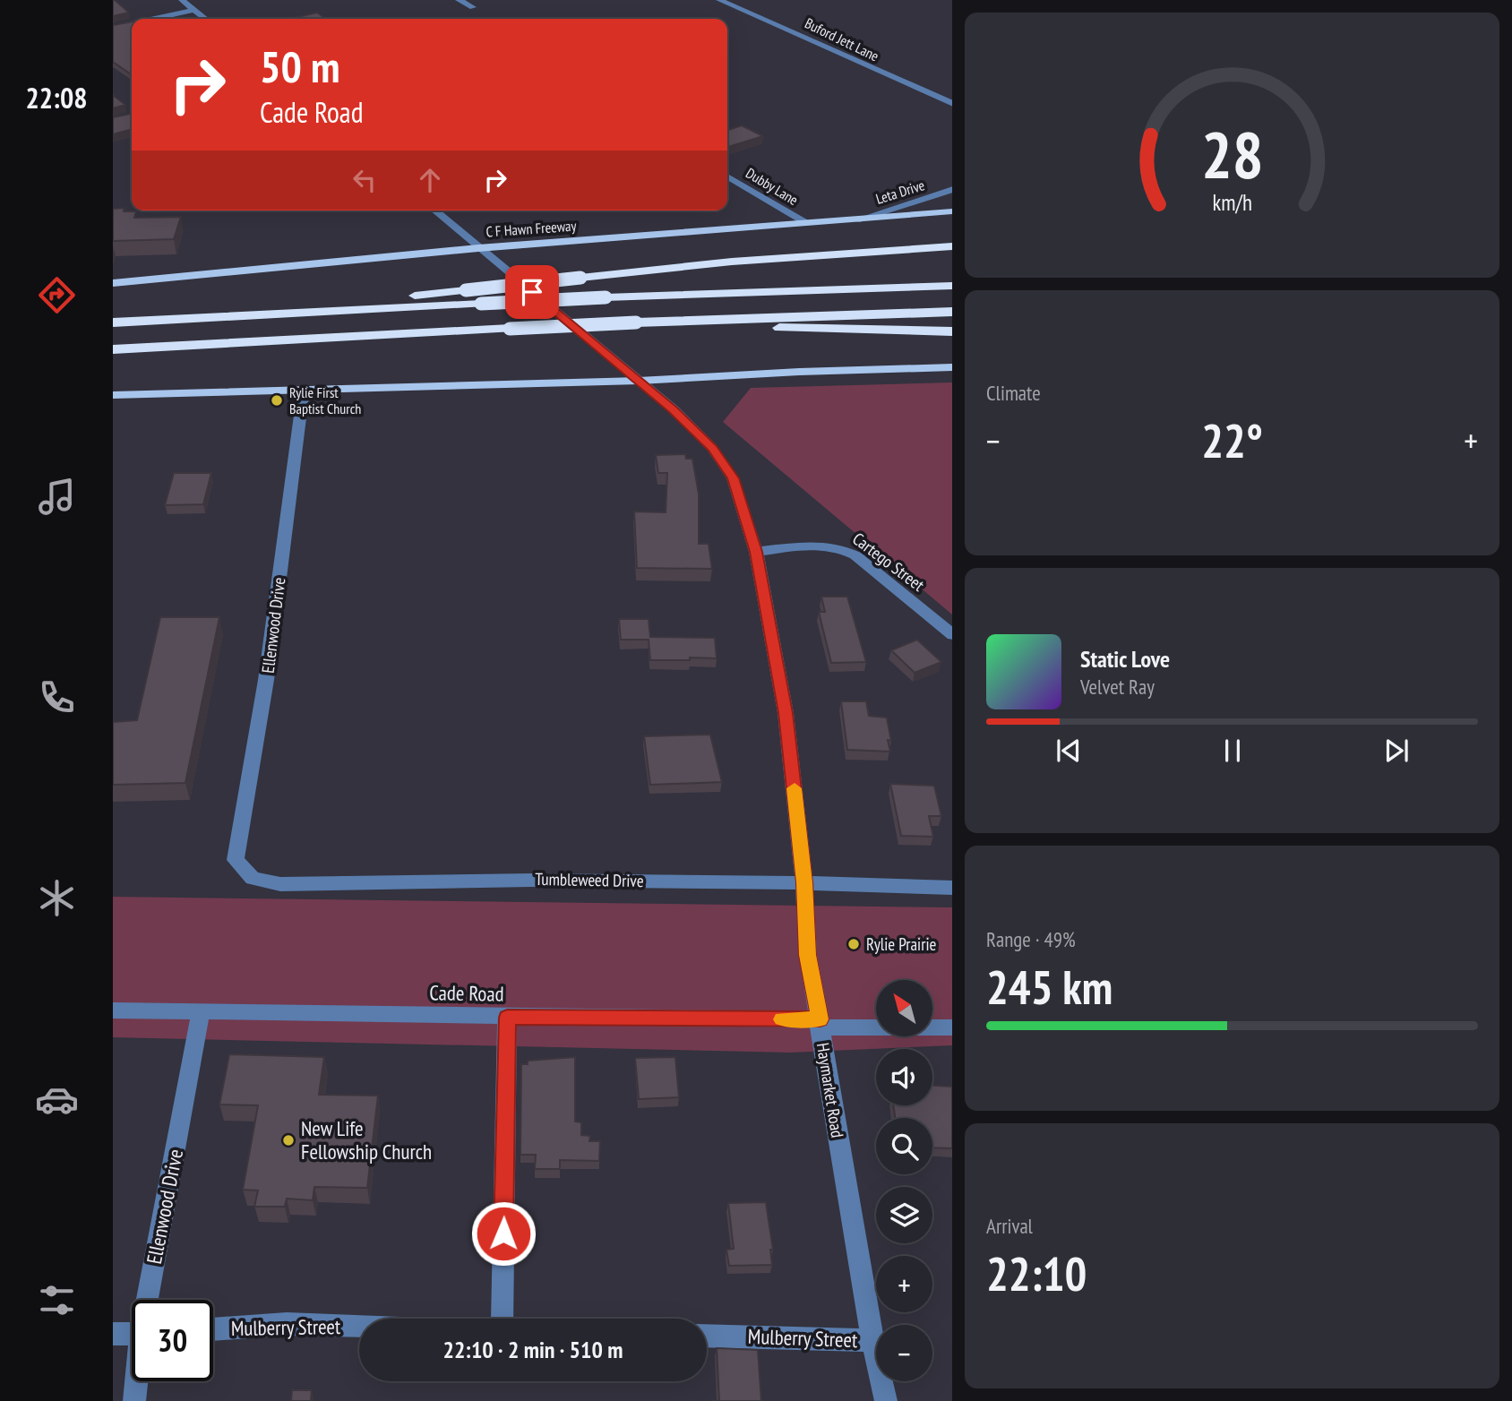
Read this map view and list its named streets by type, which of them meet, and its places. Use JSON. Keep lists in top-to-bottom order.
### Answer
{
  "streets": {
    "main road": ["C F Hawn Freeway"],
    "street": [
      "Buford Jett Lane",
      "Dubby Lane",
      "Leta Drive",
      "Cartego Street",
      "Ellenwood Drive",
      "Tumbleweed Drive",
      "Cade Road",
      "Haymarket Road",
      "Mulberry Street"
    ]
  },
  "crossings": [
    ["Dubby Lane", "C F Hawn Freeway"],
    ["Leta Drive", "C F Hawn Freeway"],
    ["C F Hawn Freeway", "Haymarket Road"],
    ["Cartego Street", "Haymarket Road"],
    ["Ellenwood Drive", "Tumbleweed Drive"],
    ["Ellenwood Drive", "Cade Road"],
    ["Tumbleweed Drive", "Haymarket Road"],
    ["Cade Road", "Haymarket Road"],
    ["Haymarket Road", "Mulberry Street"]
  ],
  "places": ["Rylie First Baptist Church", "Rylie Prairie", "New Life Fellowship Church"],
  "north": "top left",
  "page": {
    "tabs": "22:08",
    "turn": ["50 m", "Cade Road"],
    "tile": [
      "Climate",
      ["Range · 49%", "245 km"],
      ["Arrival", "22:10"]
    ],
    "heat": ["−", "22°", "+"],
    "song": ["Static Love", "Velvet Ray"],
    "map_buttons": ["+", "−"],
    "limit": "30",
    "trip": "22:10 · 2 min · 510 m",
    "gauge": ["28", "km/h"]
  }
}
